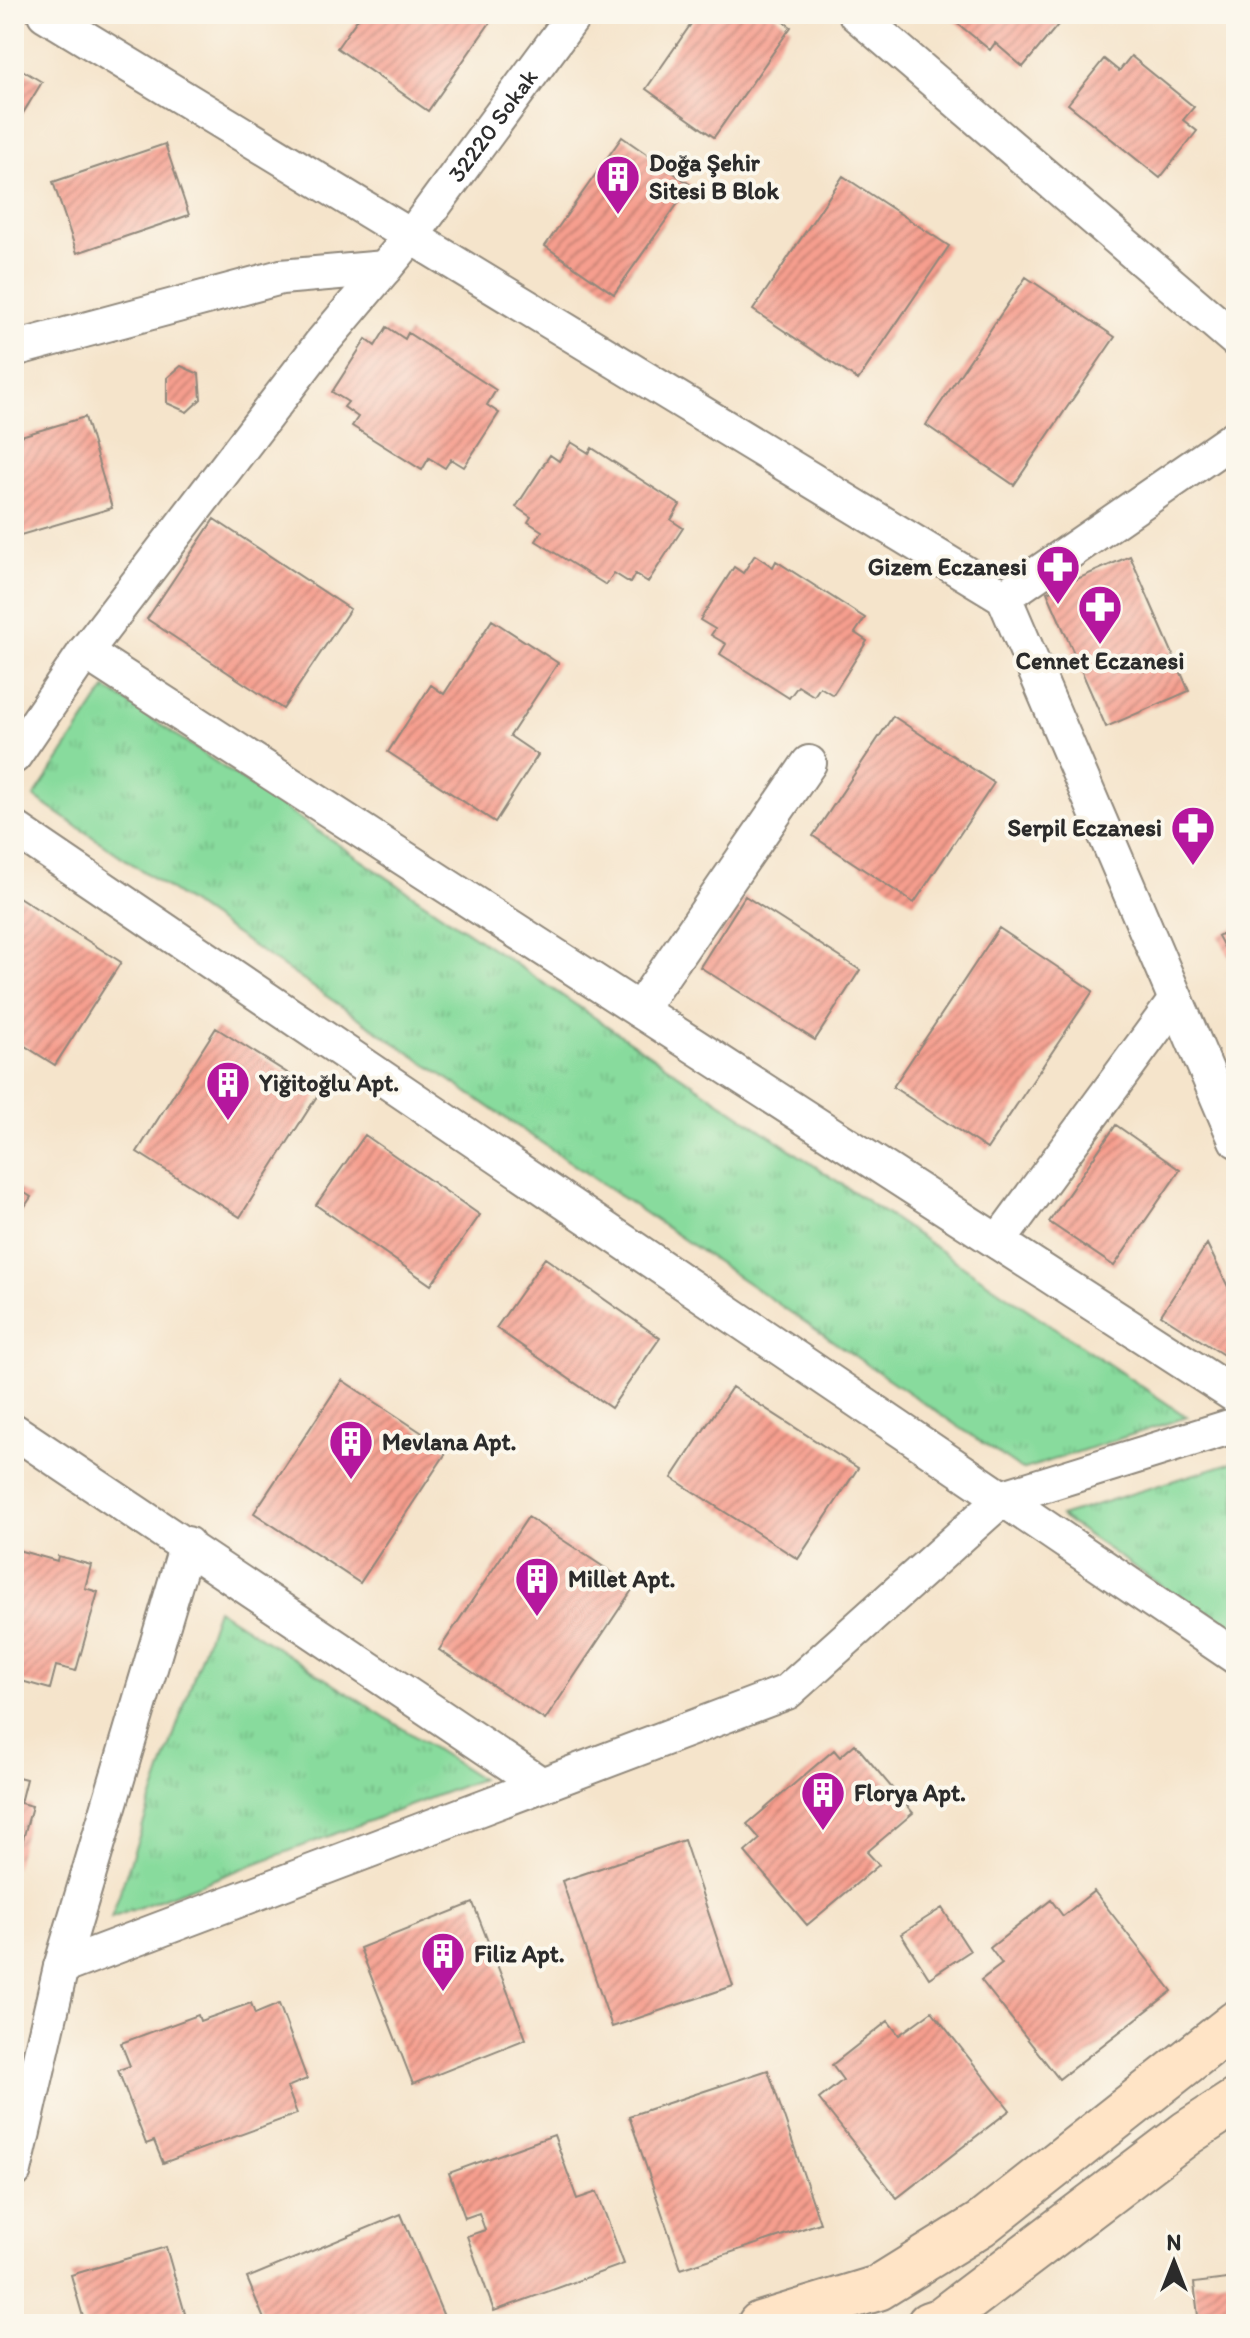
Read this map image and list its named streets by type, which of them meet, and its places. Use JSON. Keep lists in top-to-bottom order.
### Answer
{
  "streets": {
    "street": ["32220 Sokak"]
  },
  "places": {
    "building": [
      "Doğa Şehir Sitesi B Blok",
      "Yiğitoğlu Apt.",
      "Mevlana Apt.",
      "Millet Apt.",
      "Florya Apt.",
      "Filiz Apt."
    ],
    "pharmacy": ["Gizem Eczanesi", "Cennet Eczanesi", "Serpil Eczanesi"]
  },
  "north": "top"
}
